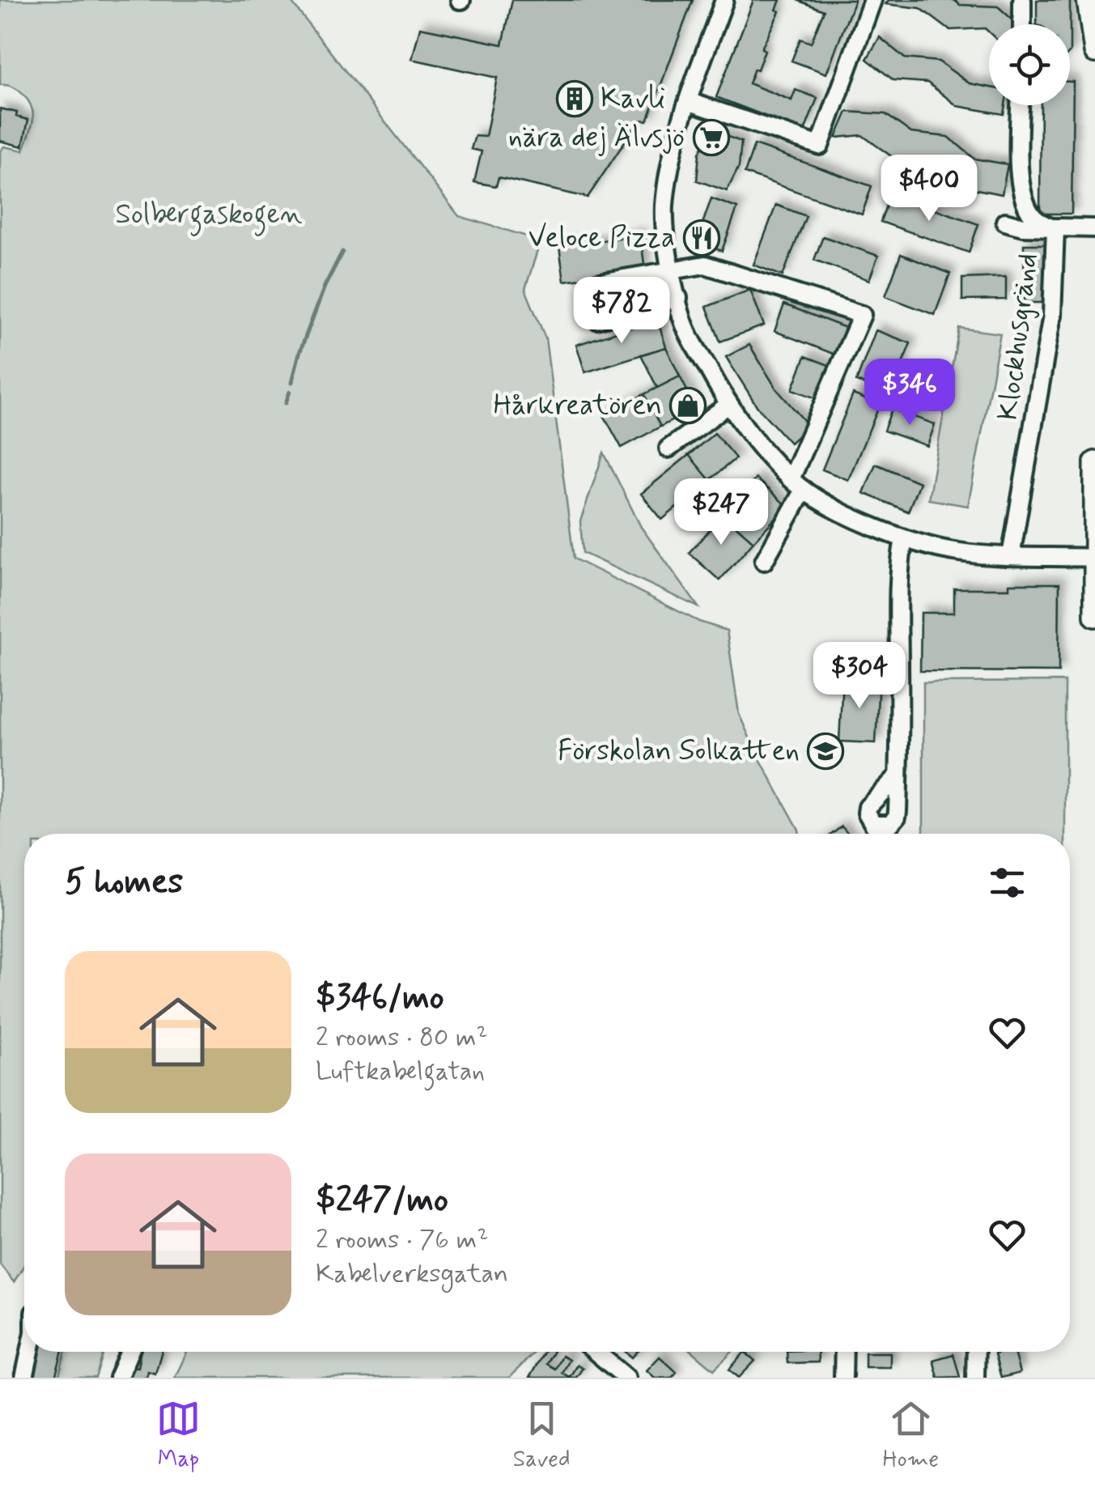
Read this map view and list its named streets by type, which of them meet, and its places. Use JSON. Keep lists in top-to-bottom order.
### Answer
{
  "streets": {
    "street": ["Klockhusgränd"]
  },
  "parks": ["Solbergaskogen"],
  "places": {
    "building": ["Kavli"],
    "supermarket": ["nära dej Älvsjö"],
    "restaurant": ["Veloce Pizza"],
    "shop": ["Hårkreatören"],
    "school or university": ["Förskolan Solkatten"]
  },
  "page": {
    "price": [
      "$400",
      "$782",
      "$346",
      "$247",
      "$304"
    ],
    "heading": "5 homes",
    "list": [
      {
        "name": "$346/mo",
        "note": "2 rooms · 80 m² · Luftkabelgatan"
      },
      {
        "name": "$247/mo",
        "note": "2 rooms · 76 m² · Kabelverksgatan"
      }
    ],
    "tabs": ["Map", "Saved", "Home"]
  }
}
